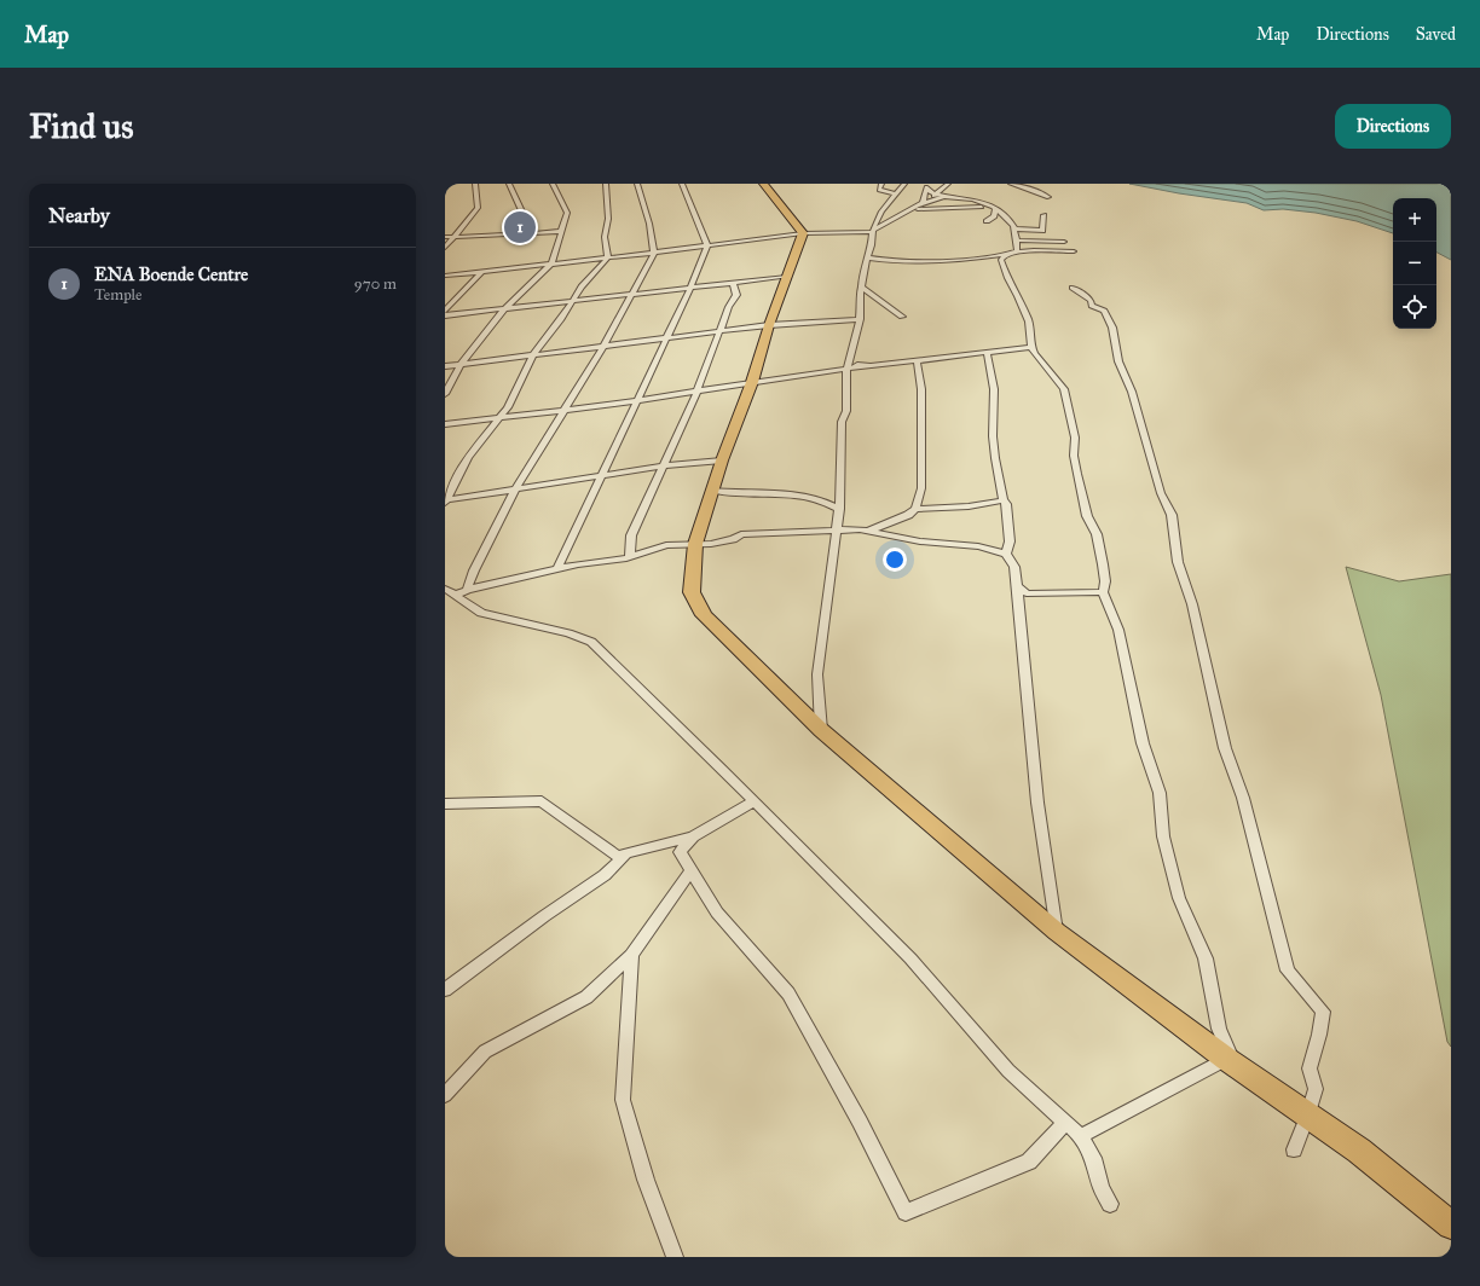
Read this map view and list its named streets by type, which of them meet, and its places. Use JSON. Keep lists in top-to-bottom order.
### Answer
{
  "page": {
    "header": "Map",
    "nav": ["Map", "Directions", "Saved"],
    "buttons": "Directions",
    "title": "Find us",
    "heading": "Nearby",
    "map_buttons": ["+", "−"],
    "pins": "1",
    "list": [
      {
        "mark": "1",
        "name": "ENA Boende Centre",
        "note": "Temple",
        "value": "970 m"
      }
    ]
  }
}
